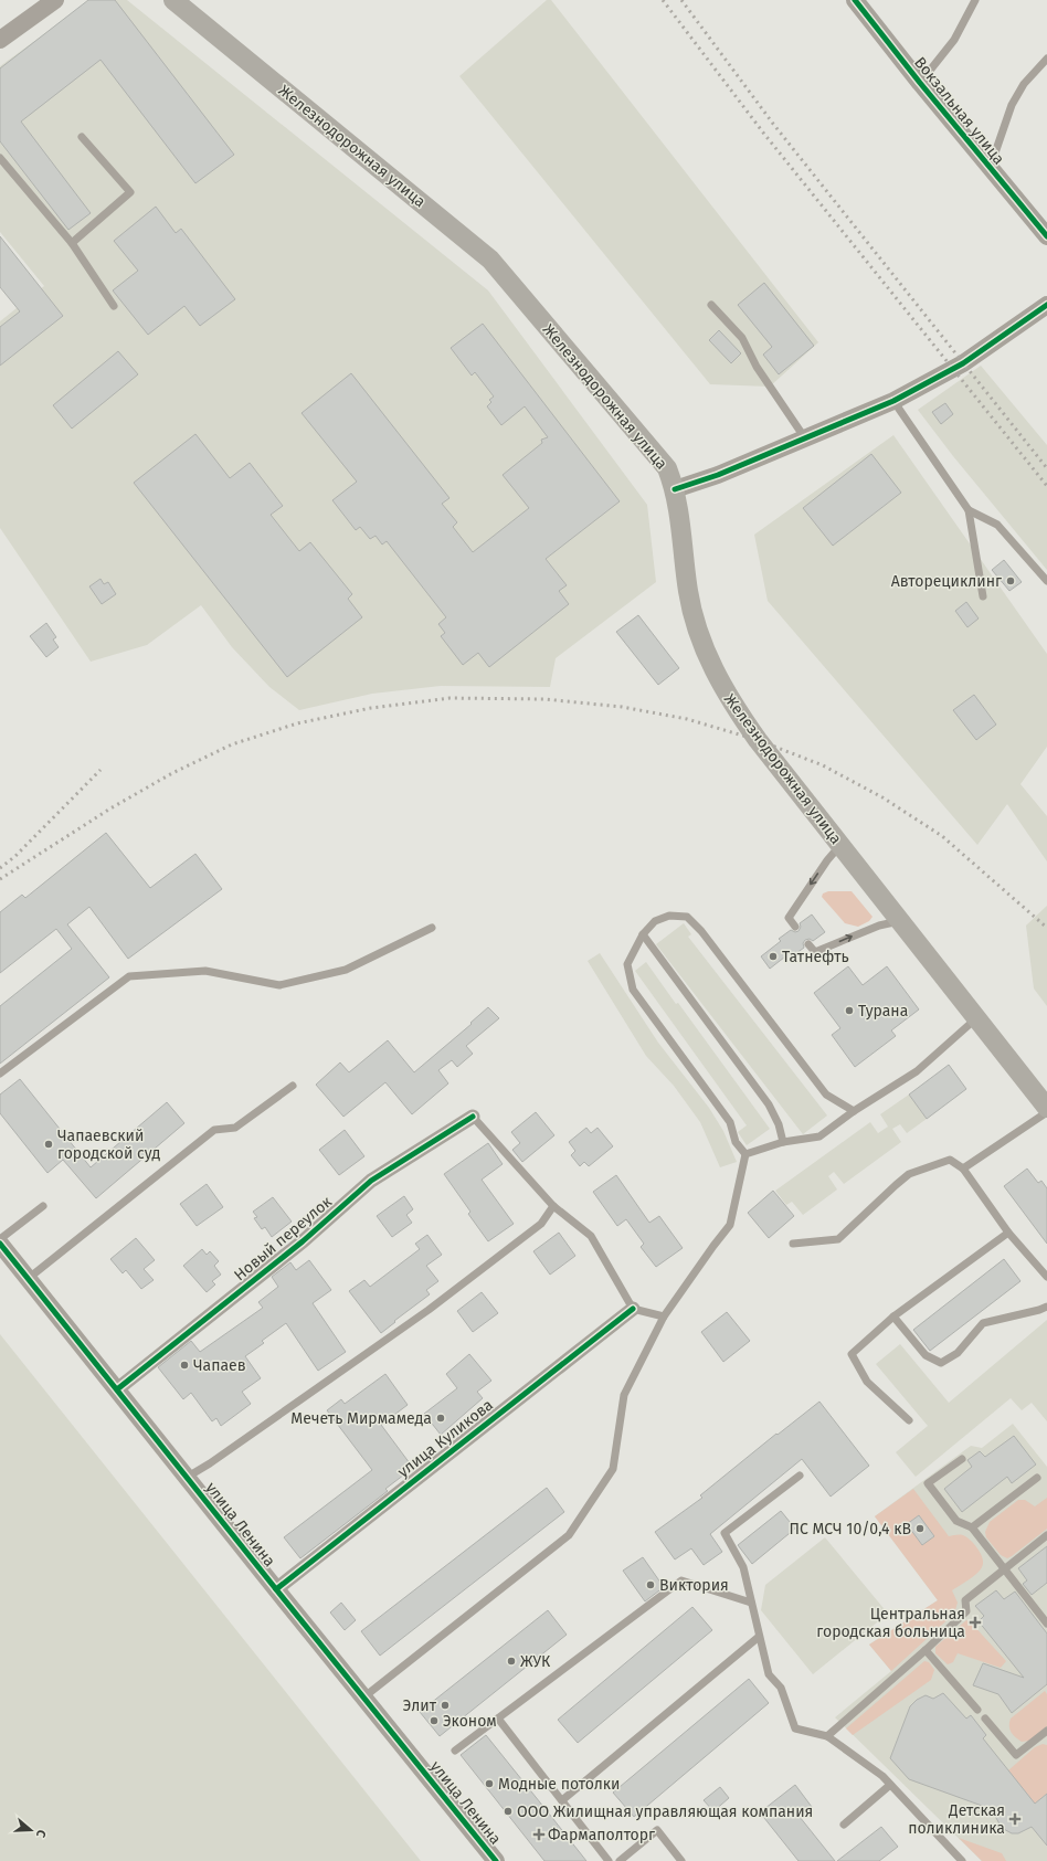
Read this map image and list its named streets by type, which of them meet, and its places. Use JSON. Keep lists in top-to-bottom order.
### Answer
{
  "streets": {
    "main road": ["Железнодорожная улица"],
    "street": [
      "Вокзальная улица",
      "Новый переулок",
      "улица Куликова",
      "улица Ленина"
    ]
  },
  "crossings": [
    ["Новый переулок", "улица Ленина"],
    ["улица Куликова", "улица Ленина"]
  ],
  "places": {
    "other": [
      "Авторециклинг",
      "Татнефть",
      "Турана",
      "Чапаевский городской суд",
      "Чапаев",
      "Мечеть Мирмамеда",
      "ПС МСЧ 10/0,4 кВ",
      "Виктория",
      "ЖУК",
      "Элит",
      "Эконом",
      "Модные потолки",
      "ООО Жилищная управляющая компания"
    ],
    "health": ["Центральная городская больница", "Детская поликлиника", "Фармаполторг"]
  },
  "north": "right"
}
